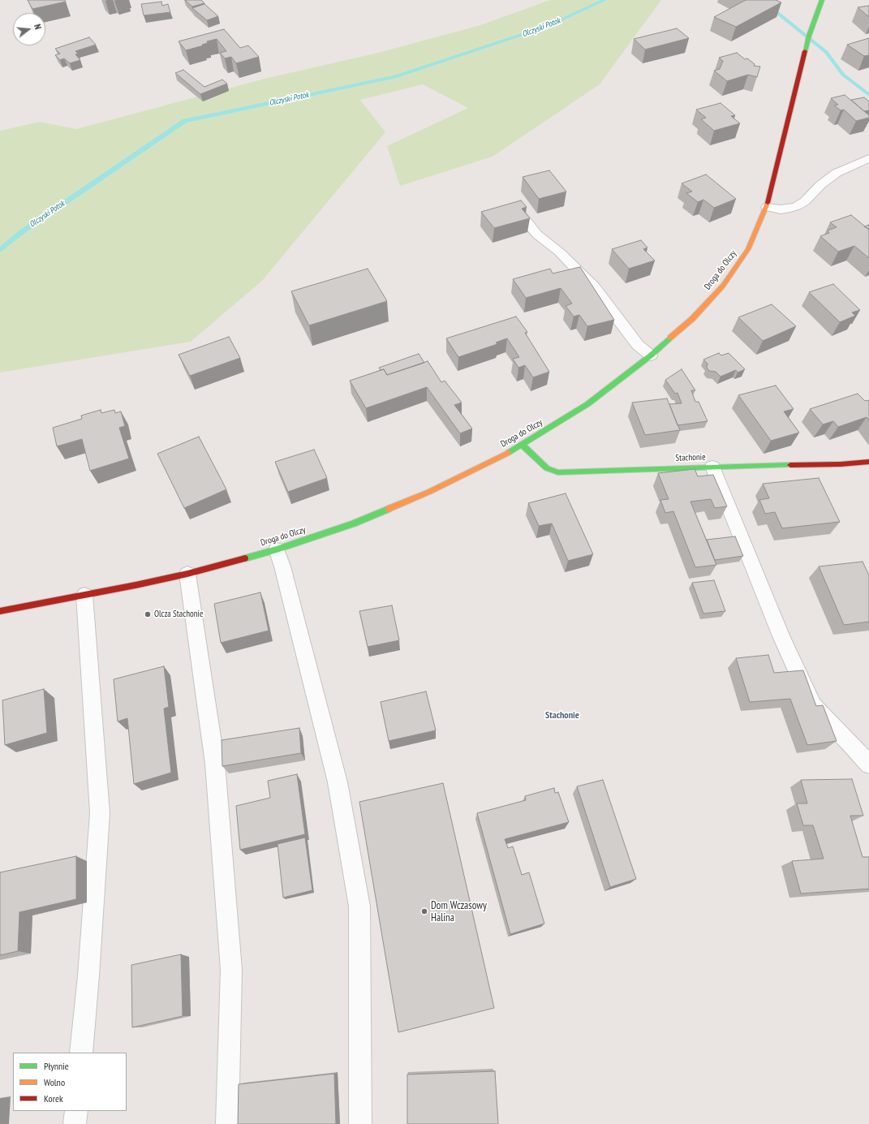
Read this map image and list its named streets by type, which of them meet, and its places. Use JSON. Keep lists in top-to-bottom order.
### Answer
{
  "streets": {
    "street": ["Droga do Olczy", "Stachonie"]
  },
  "crossings": [
    ["Droga do Olczy", "Stachonie"]
  ],
  "districts": ["Stachonie"],
  "water": ["Olczyski Potok"],
  "places": ["Olcza Stachonie", "Dom Wczasowy Halina"],
  "legend": ["Płynnie", "Wolno", "Korek"],
  "north": "right"
}
